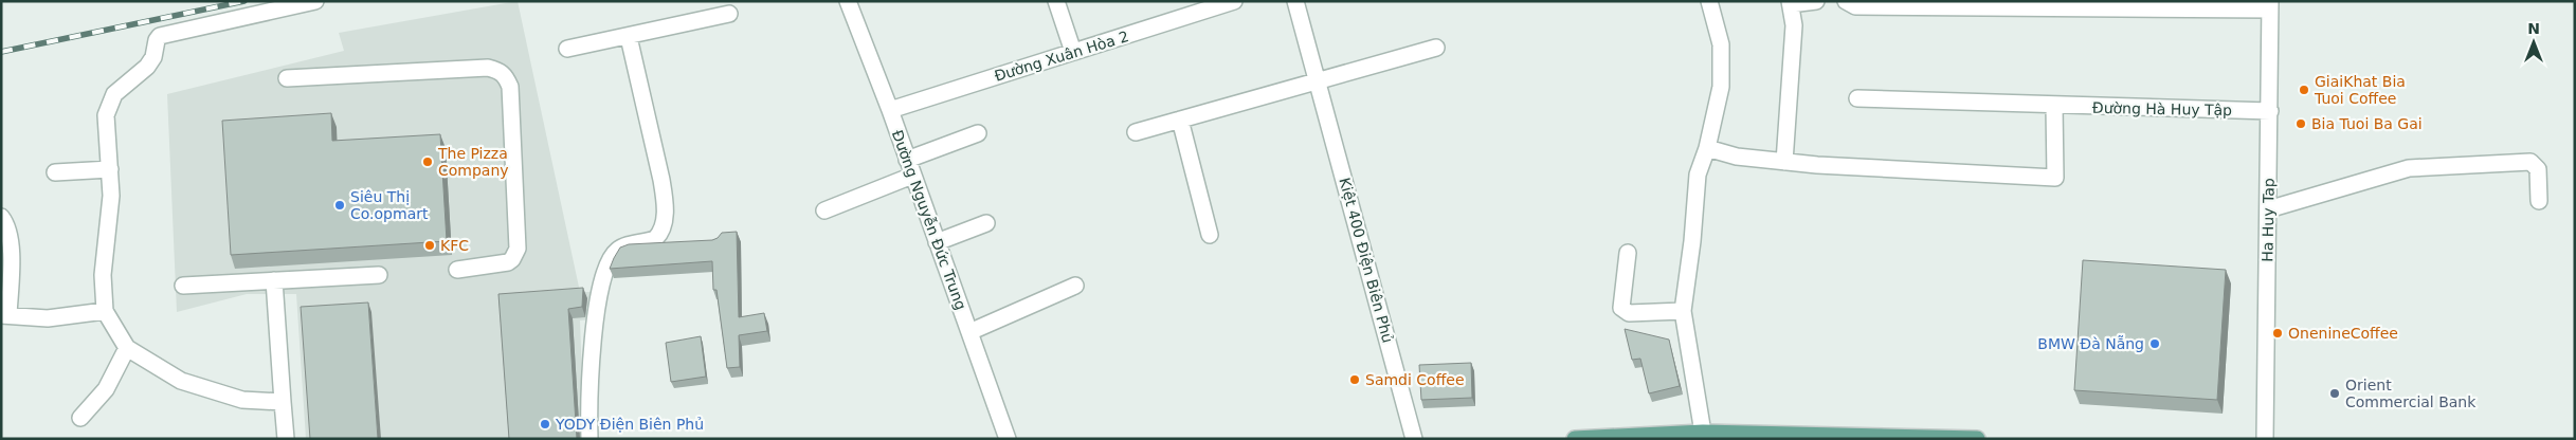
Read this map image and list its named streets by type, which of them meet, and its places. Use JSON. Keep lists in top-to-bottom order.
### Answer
{
  "streets": {
    "street": [
      "Đường Xuân Hòa 2",
      "Đường Hà Huy Tập",
      "Đường Nguyễn Đức Trung",
      "Ha Huy Tap",
      "Kiệt 400 Điện Biên Phủ"
    ]
  },
  "crossings": [
    ["Đường Xuân Hòa 2", "Đường Nguyễn Đức Trung"],
    ["Đường Hà Huy Tập", "Ha Huy Tap"]
  ],
  "places": [
    "GiaiKhat Bia Tuoi Coffee",
    "Bia Tuoi Ba Gai",
    "The Pizza Company",
    "Siêu Thị Co.opmart",
    "KFC",
    "OnenineCoffee",
    "BMW Đà Nẵng",
    "Samdi Coffee",
    "Orient Commercial Bank",
    "YODY Điện Biên Phủ"
  ],
  "north": "top"
}
